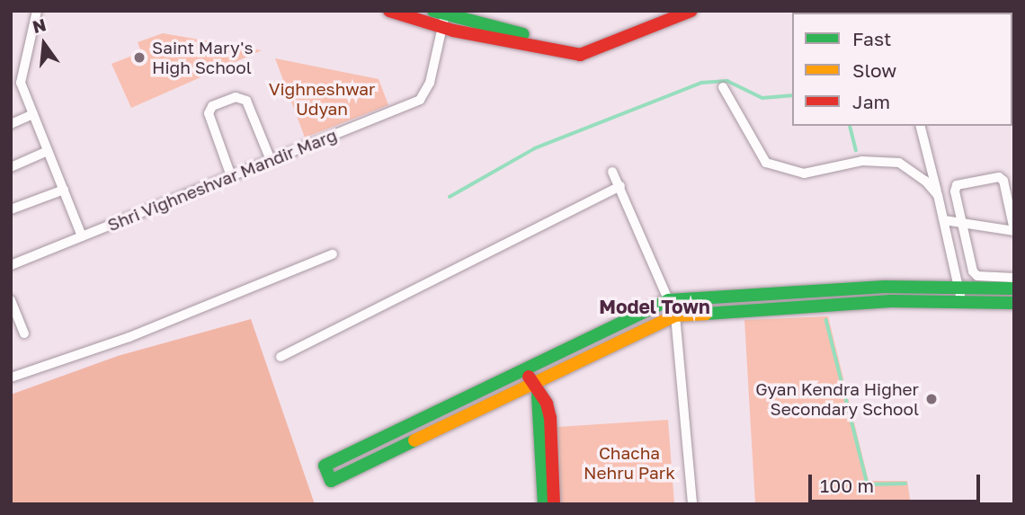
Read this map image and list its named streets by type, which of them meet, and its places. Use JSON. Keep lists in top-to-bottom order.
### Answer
{
  "streets": {
    "street": ["Shri Vighneshvar Mandir Marg"]
  },
  "districts": ["Model Town"],
  "parks": ["Vighneshwar Udyan", "Chacha Nehru Park"],
  "places": ["Saint Mary's High School", "Gyan Kendra Higher Secondary School"],
  "legend": ["Fast", "Slow", "Jam"],
  "scale_bar": "100 m",
  "north": "top"
}
